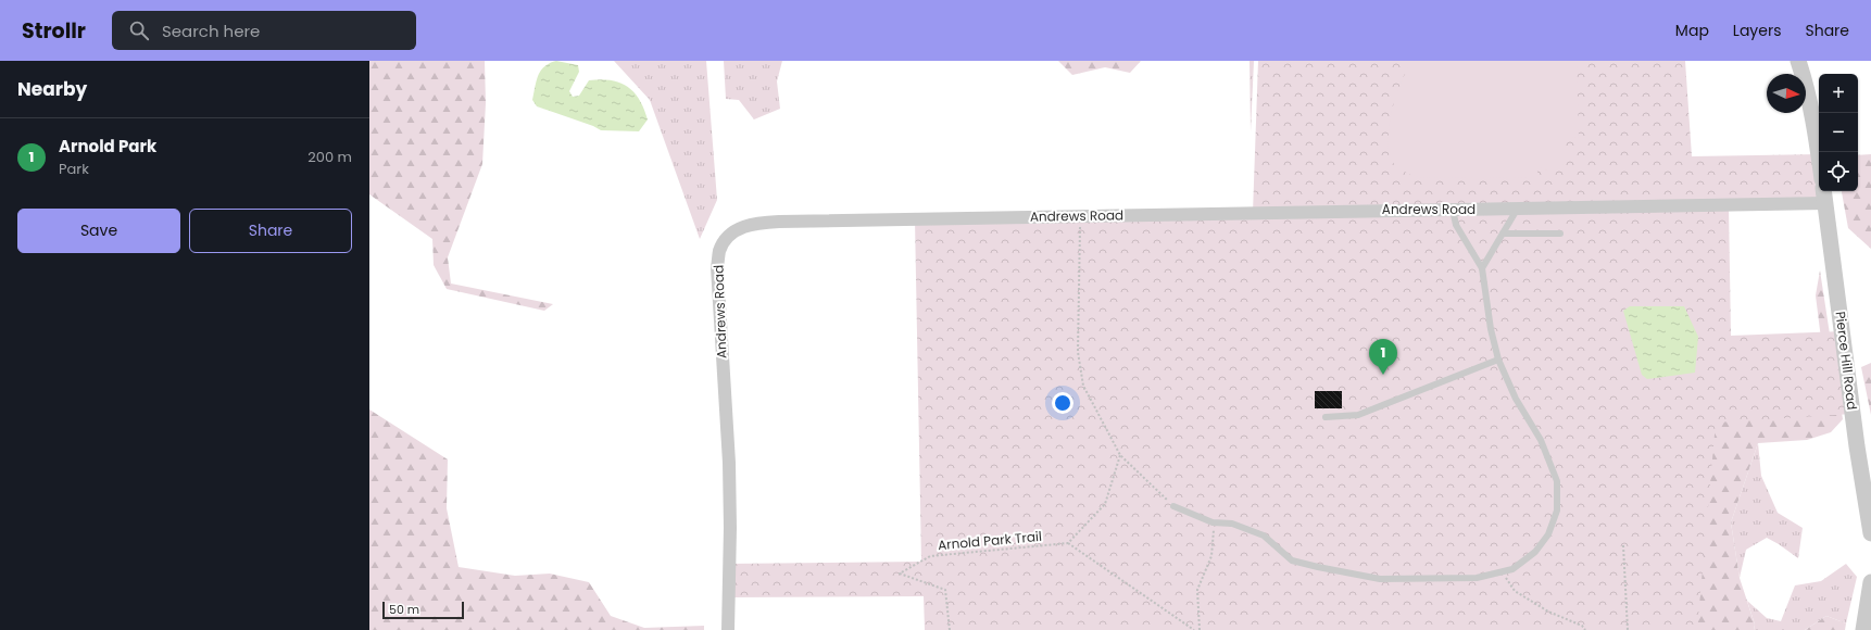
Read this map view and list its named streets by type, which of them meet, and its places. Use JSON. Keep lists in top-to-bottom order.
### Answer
{
  "streets": {
    "street": ["Andrews Road", "Pierce Hill Road"],
    "path": ["Arnold Park Trail"]
  },
  "crossings": [
    ["Andrews Road", "Pierce Hill Road"]
  ],
  "scale_bar": "50 m",
  "north": "right",
  "page": {
    "header": "Strollr",
    "search": "Search here",
    "nav": ["Map", "Layers", "Share"],
    "heading": "Nearby",
    "map_buttons": ["+", "−"],
    "list": [
      {
        "mark": "1",
        "name": "Arnold Park",
        "note": "Park",
        "value": "200 m"
      }
    ],
    "buttons": ["Save", "Share"],
    "pins": "1",
    "scale": "50 m"
  }
}
